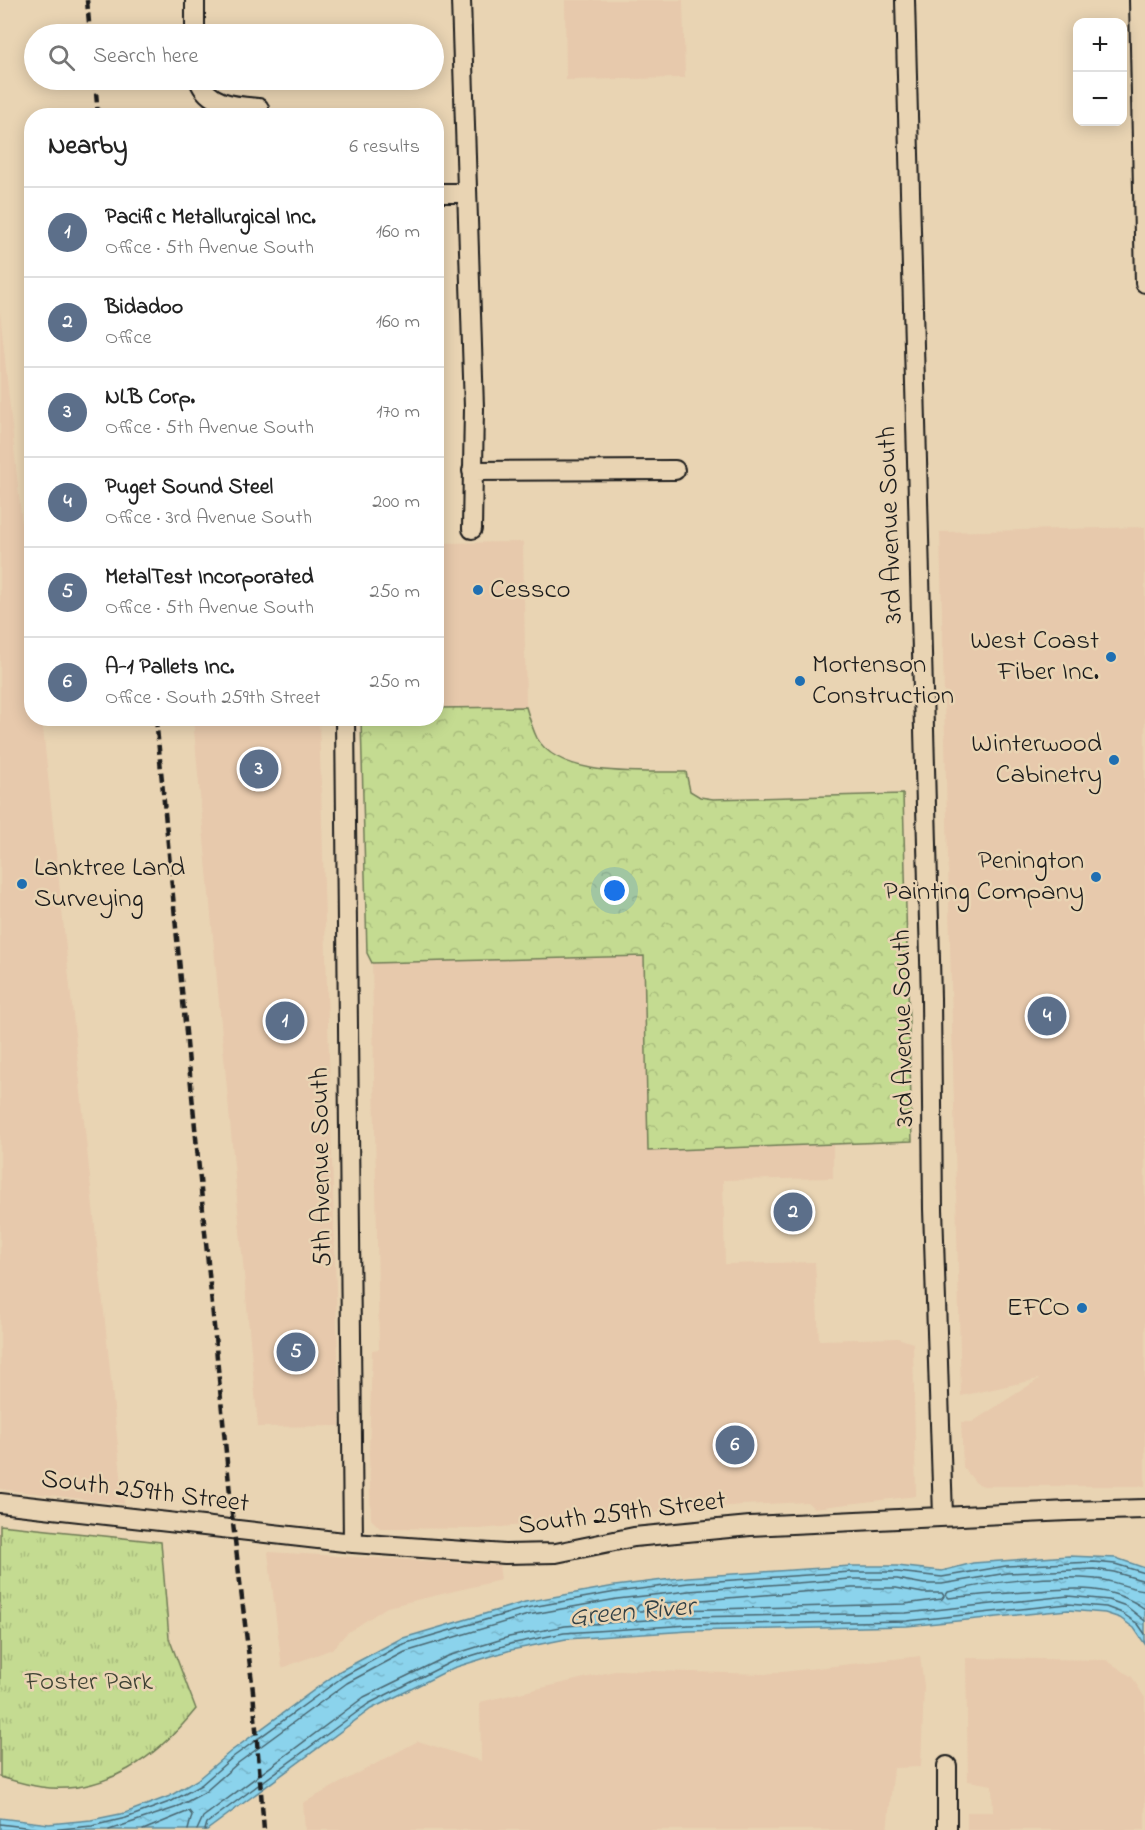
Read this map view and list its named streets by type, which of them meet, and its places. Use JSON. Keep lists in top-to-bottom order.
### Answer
{
  "streets": {
    "street": ["3rd Avenue South", "5th Avenue South", "South 259th Street"]
  },
  "crossings": [
    ["3rd Avenue South", "South 259th Street"],
    ["5th Avenue South", "South 259th Street"]
  ],
  "water": ["Green River"],
  "parks": ["Foster Park"],
  "places": [
    "Cessco",
    "West Coast Fiber Inc.",
    "Mortenson Construction",
    "Winterwood Cabinetry",
    "Penington Painting Company",
    "Lanktree Land Surveying",
    "EFCO"
  ],
  "page": {
    "map_buttons": ["+", "−"],
    "search": "Search here",
    "heading": ["Nearby", "6 results"],
    "list": [
      {
        "mark": "1",
        "name": "Pacific Metallurgical Inc.",
        "note": "Office · 5th Avenue South",
        "value": "160 m"
      },
      {
        "mark": "2",
        "name": "Bidadoo",
        "note": "Office",
        "value": "160 m"
      },
      {
        "mark": "3",
        "name": "NLB Corp.",
        "note": "Office · 5th Avenue South",
        "value": "170 m"
      },
      {
        "mark": "4",
        "name": "Puget Sound Steel",
        "note": "Office · 3rd Avenue South",
        "value": "200 m"
      },
      {
        "mark": "5",
        "name": "MetalTest Incorporated",
        "note": "Office · 5th Avenue South",
        "value": "250 m"
      },
      {
        "mark": "6",
        "name": "A-1 Pallets Inc.",
        "note": "Office · South 259th Street",
        "value": "250 m"
      }
    ],
    "pins": [
      "3",
      "4",
      "1",
      "2",
      "5",
      "6"
    ]
  }
}
